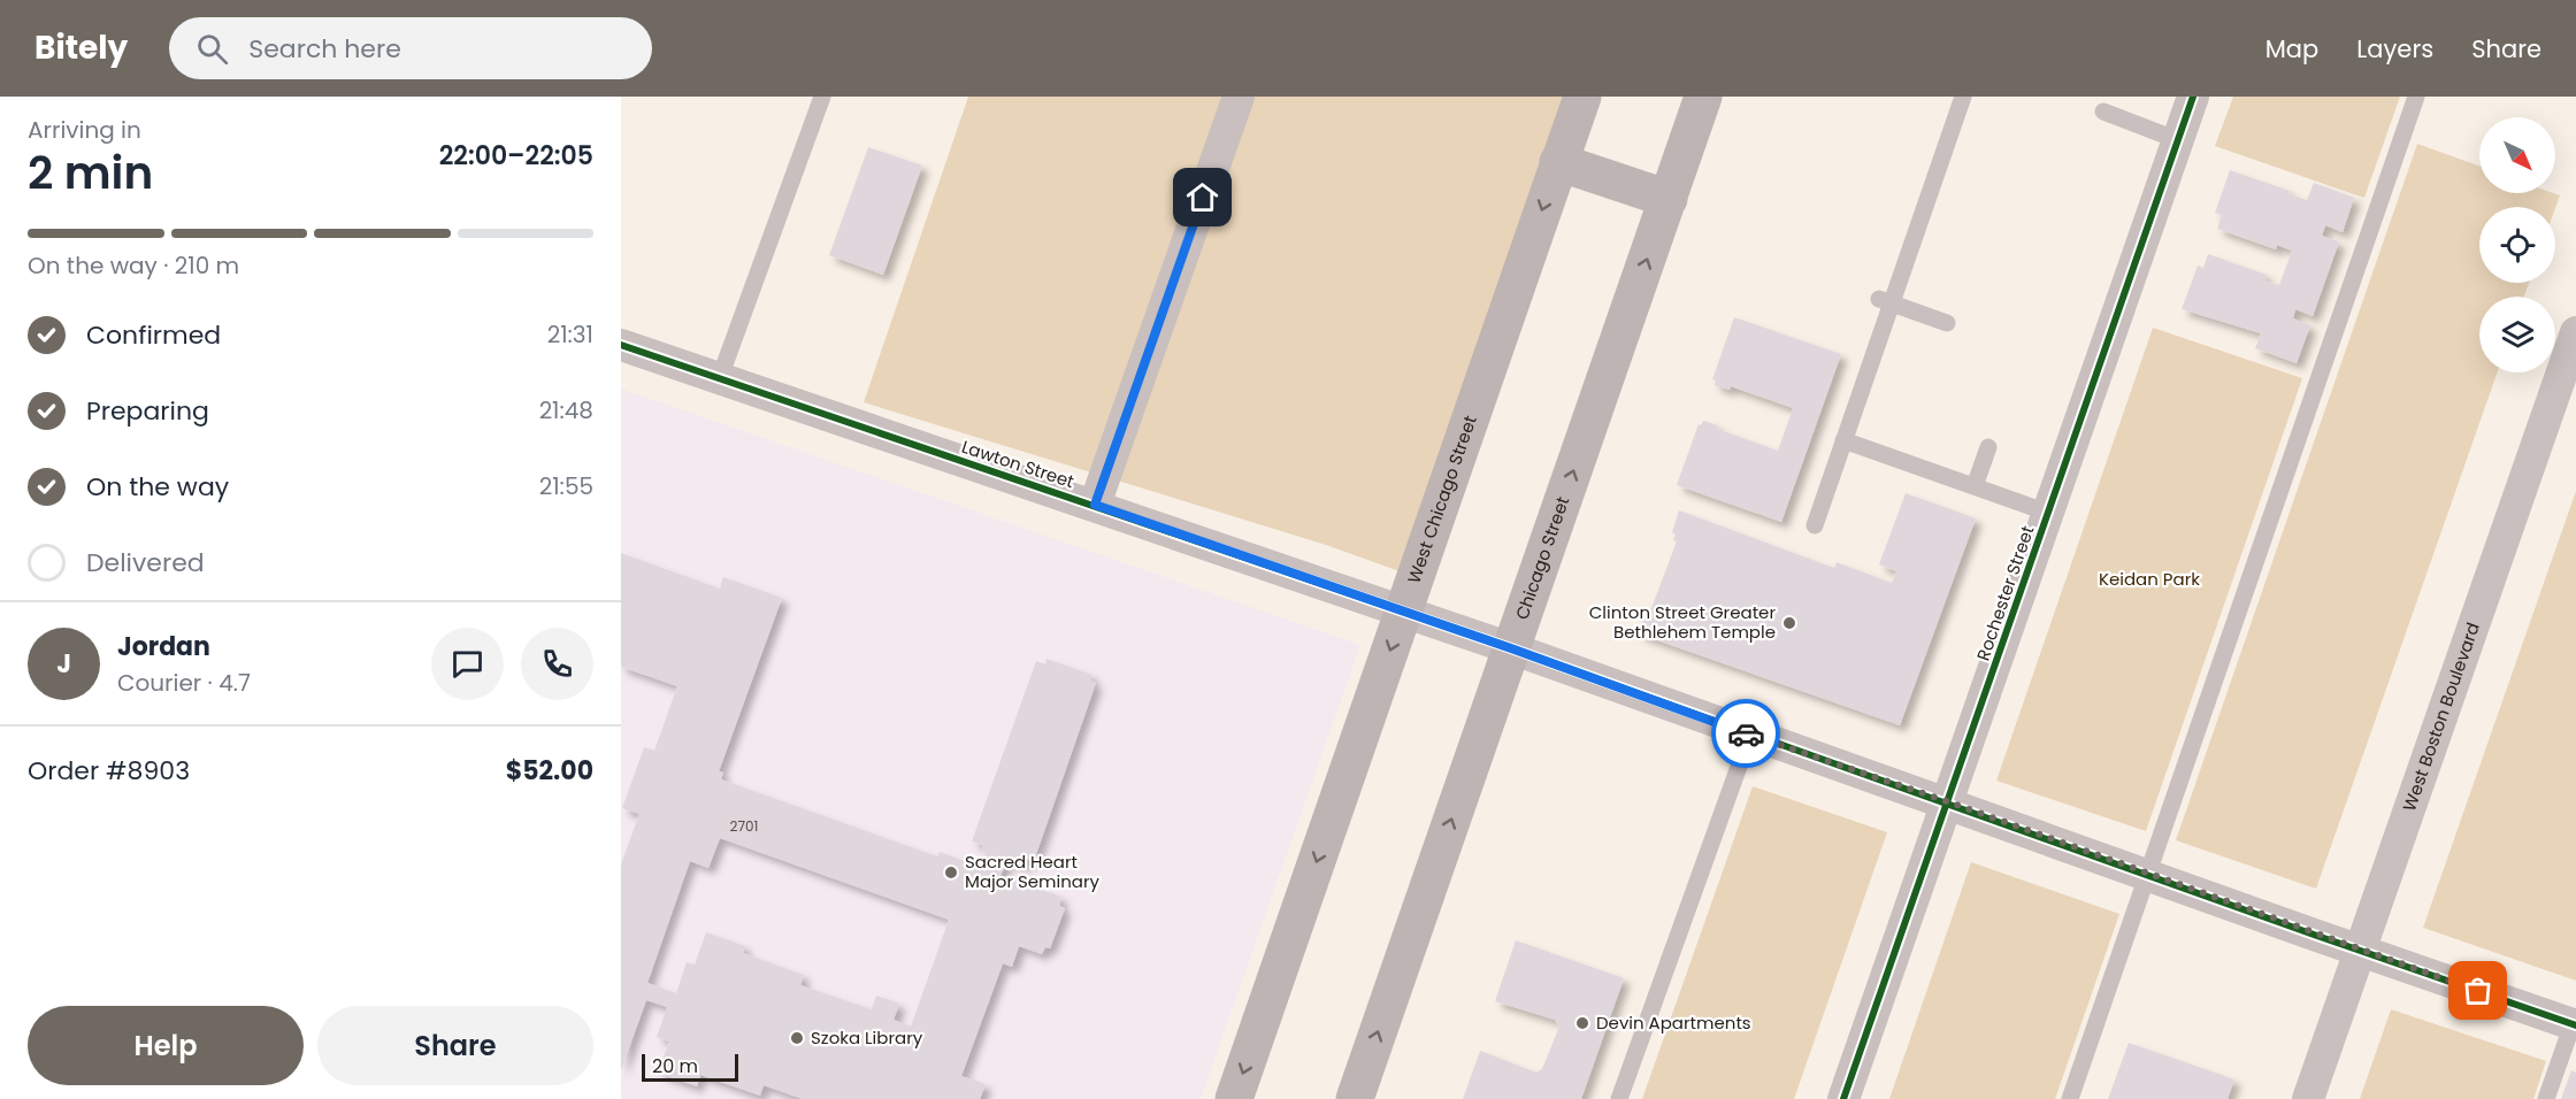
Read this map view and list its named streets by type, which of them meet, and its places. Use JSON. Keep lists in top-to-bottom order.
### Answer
{
  "streets": {
    "street": [
      "Lawton Street",
      "West Chicago Street",
      "Chicago Street",
      "Rochester Street",
      "West Boston Boulevard"
    ]
  },
  "crossings": [
    ["Lawton Street", "West Chicago Street"],
    ["Lawton Street", "Chicago Street"],
    ["Lawton Street", "Rochester Street"],
    ["Lawton Street", "West Boston Boulevard"]
  ],
  "one_way": ["Chicago Street"],
  "parks": ["Keidan Park"],
  "places": [
    "Clinton Street Greater Bethlehem Temple",
    "Sacred Heart Major Seminary",
    "Devin Apartments",
    "Szoka Library"
  ],
  "house_numbers": ["2701"],
  "scale_bar": "20 m",
  "north": "bottom right",
  "page": {
    "header": "Bitely",
    "search": "Search here",
    "nav": ["Map", "Layers", "Share"],
    "heading": ["2 min", "Arriving in", "22:00–22:05"],
    "panel": [
      "Jordan",
      "Courier · 4.7",
      "Order #8903",
      "$52.00"
    ],
    "bar": "On the way · 210 m",
    "list": [
      ["Confirmed", "21:31"],
      ["Preparing", "21:48"],
      ["On the way", "21:55"],
      "Delivered"
    ],
    "round": "J",
    "buttons": ["Help", "Share"],
    "scale": "20 m"
  }
}
